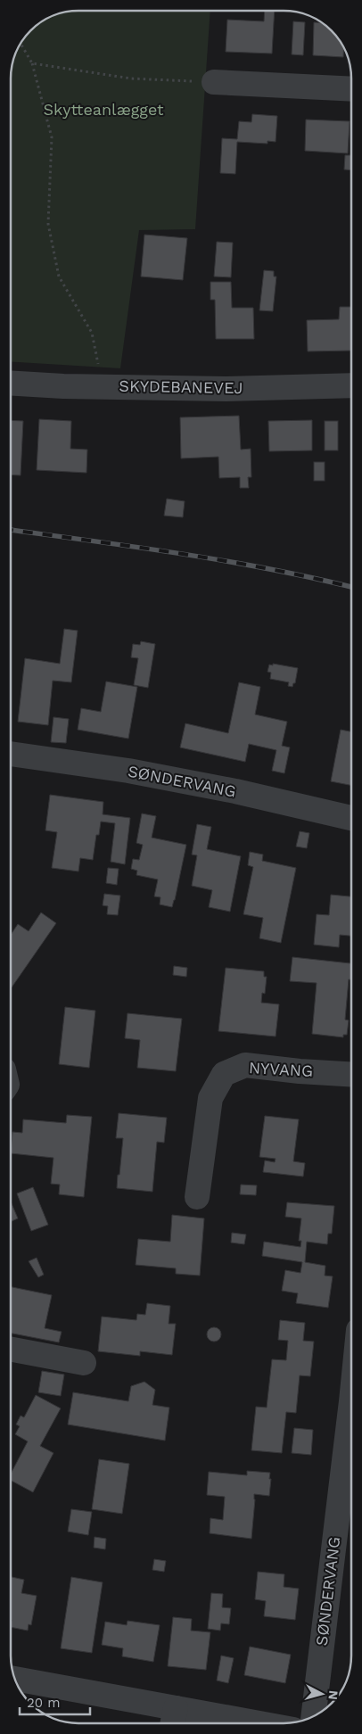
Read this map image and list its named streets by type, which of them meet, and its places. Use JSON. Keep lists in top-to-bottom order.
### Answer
{
  "streets": {
    "street": ["SKYDEBANEVEJ", "SØNDERVANG", "NYVANG"]
  },
  "parks": ["Skytteanlægget"],
  "scale_bar": "20 m",
  "north": "right"
}
